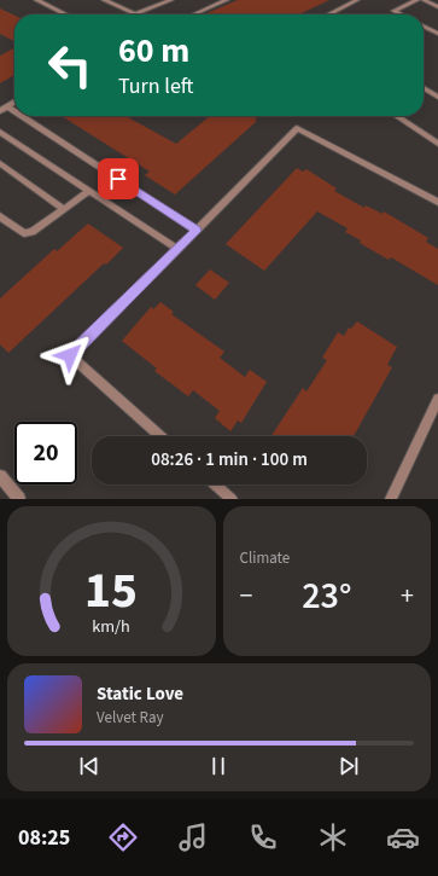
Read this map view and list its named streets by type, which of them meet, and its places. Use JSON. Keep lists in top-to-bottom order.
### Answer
{
  "page": {
    "turn": ["60 m", "Turn left"],
    "limit": "20",
    "trip": "08:26 · 1 min · 100 m",
    "tile": "Climate",
    "heat": ["−", "23°", "+"],
    "song": ["Static Love", "Velvet Ray"],
    "tabs": "08:25",
    "gauge": ["15", "km/h"]
  }
}
